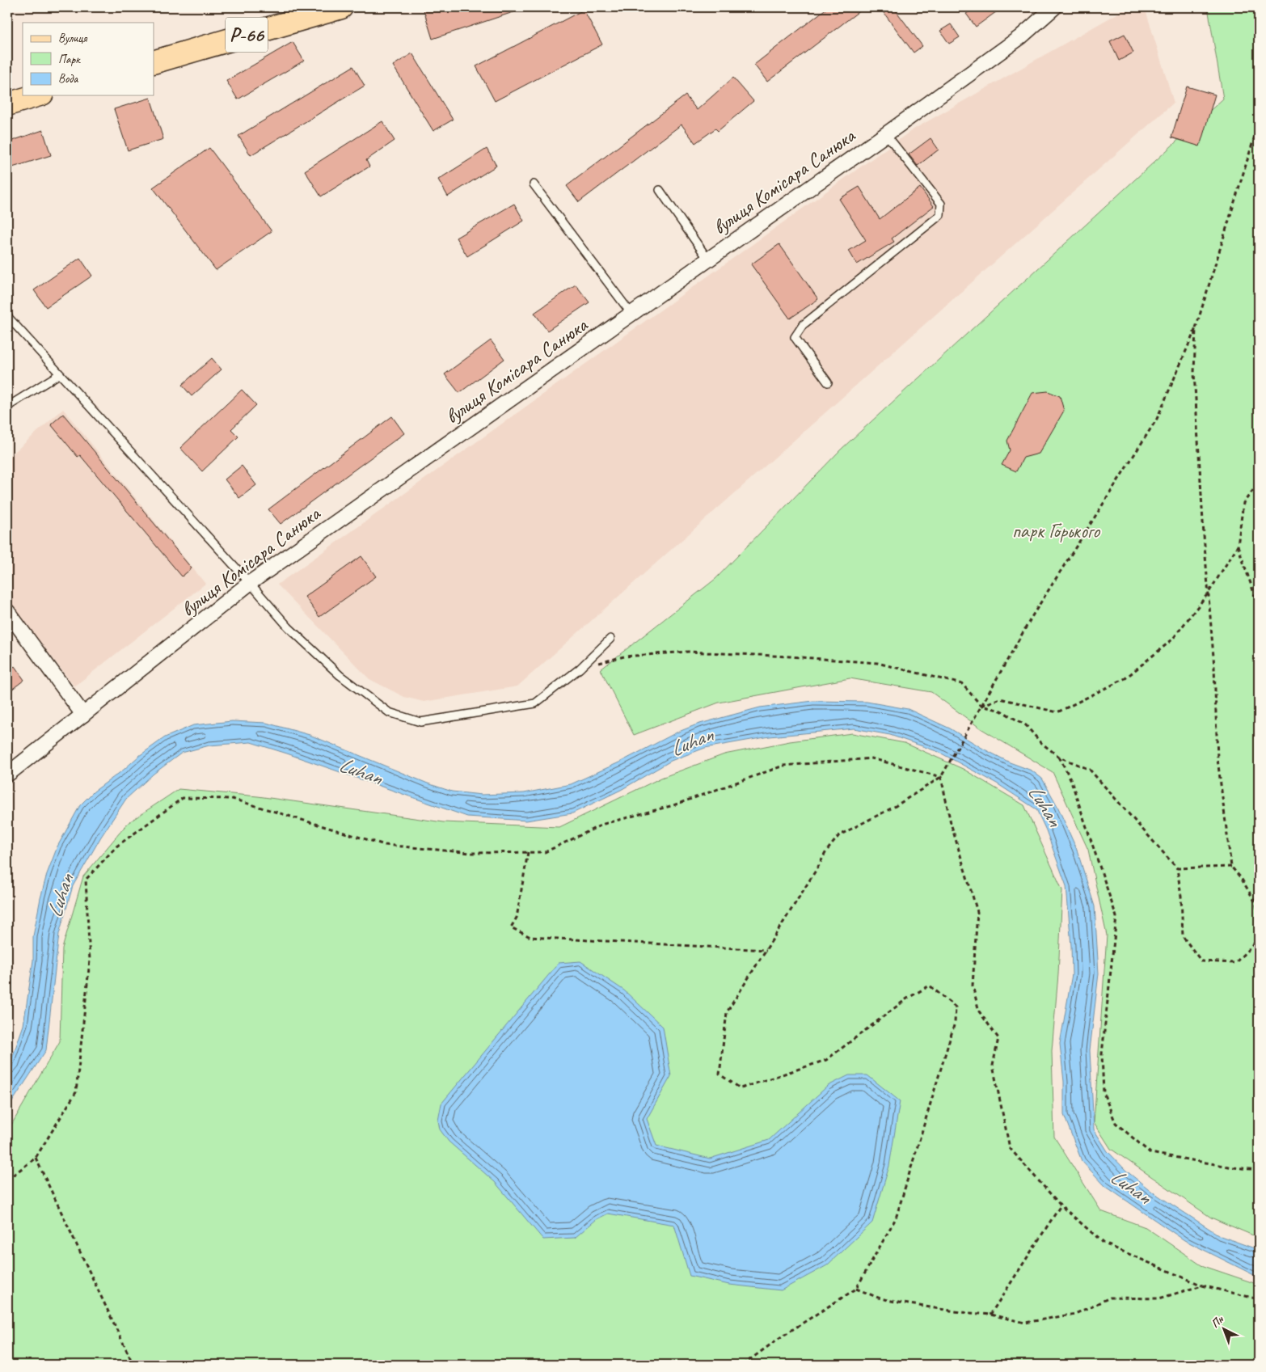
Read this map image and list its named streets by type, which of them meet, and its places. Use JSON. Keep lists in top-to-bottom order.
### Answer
{
  "streets": {
    "main road": ["Р-66"],
    "street": ["вулиця Комісара Санюка"]
  },
  "water": ["Luhan"],
  "parks": ["парк Горького"],
  "legend": ["Вулиця", "Парк", "Вода"],
  "north": "top left"
}
